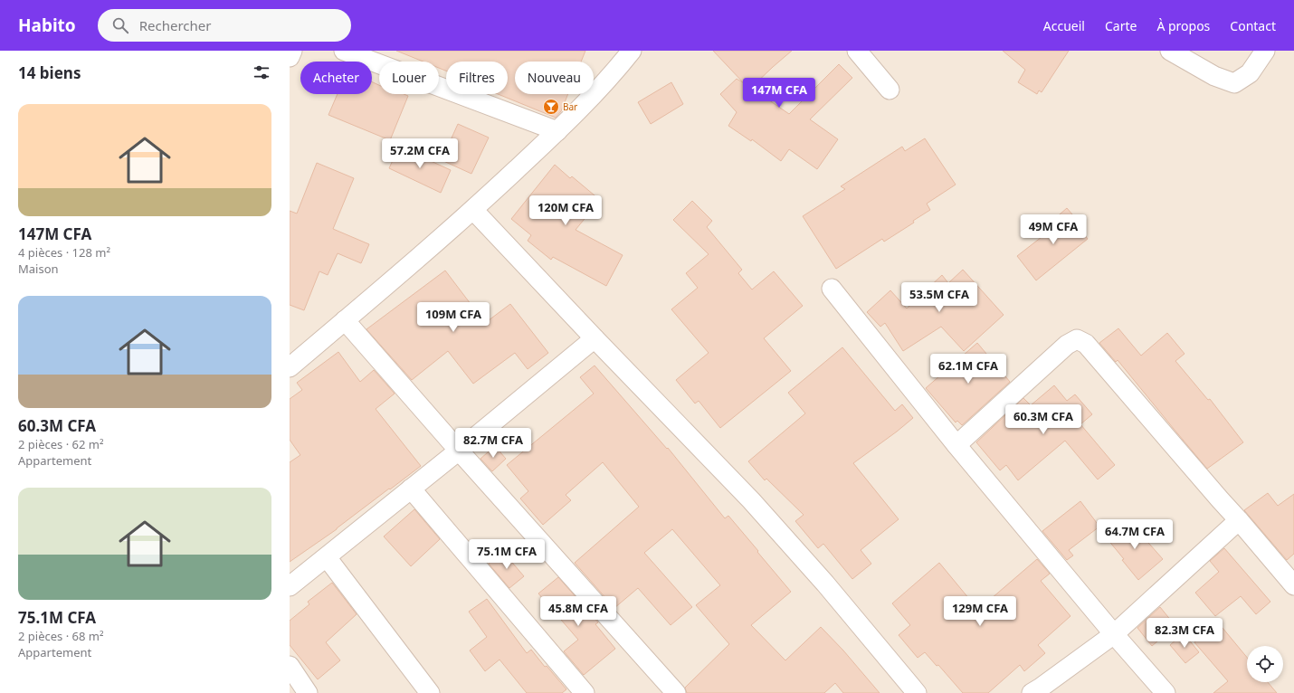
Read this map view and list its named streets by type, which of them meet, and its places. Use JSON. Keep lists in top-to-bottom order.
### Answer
{
  "places": {
    "bar": ["Bar"]
  },
  "page": {
    "header": "Habito",
    "search": "Rechercher",
    "nav": [
      "Accueil",
      "Carte",
      "À propos",
      "Contact"
    ],
    "heading": "14 biens",
    "chip": [
      "Acheter",
      "Louer",
      "Filtres",
      "Nouveau"
    ],
    "price": [
      "147M CFA",
      "57.2M CFA",
      "120M CFA",
      "49M CFA",
      "53.5M CFA",
      "109M CFA",
      "62.1M CFA",
      "60.3M CFA",
      "82.7M CFA",
      "64.7M CFA",
      "75.1M CFA",
      "45.8M CFA",
      "129M CFA",
      "82.3M CFA"
    ],
    "list": [
      {
        "name": "147M CFA",
        "note": "4 pièces · 128 m² · Maison"
      },
      {
        "name": "60.3M CFA",
        "note": "2 pièces · 62 m² · Appartement"
      },
      {
        "name": "75.1M CFA",
        "note": "2 pièces · 68 m² · Appartement"
      }
    ]
  }
}
